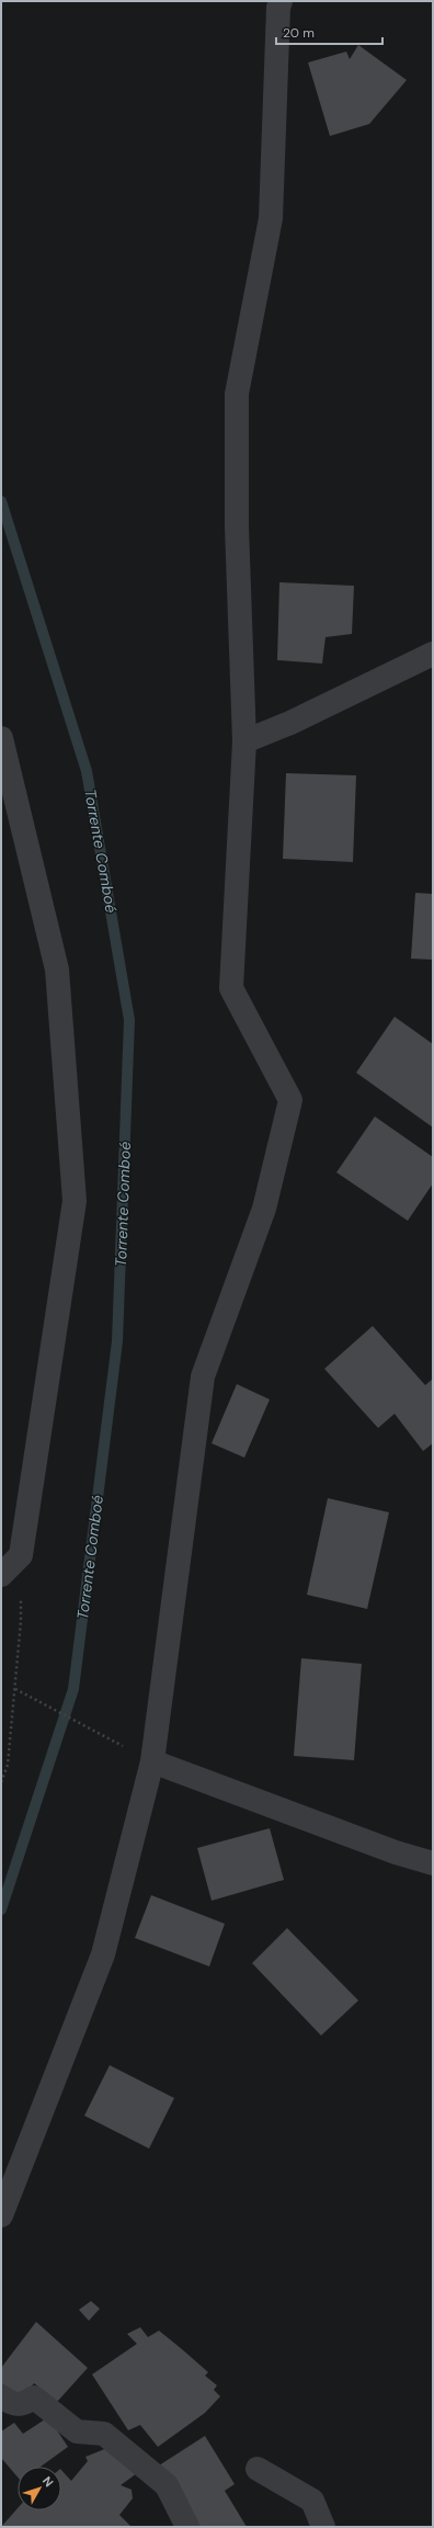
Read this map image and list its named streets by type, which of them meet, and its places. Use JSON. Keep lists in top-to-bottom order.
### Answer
{
  "water": ["Torrente Comboé"],
  "scale_bar": "20 m",
  "north": "top right"
}
